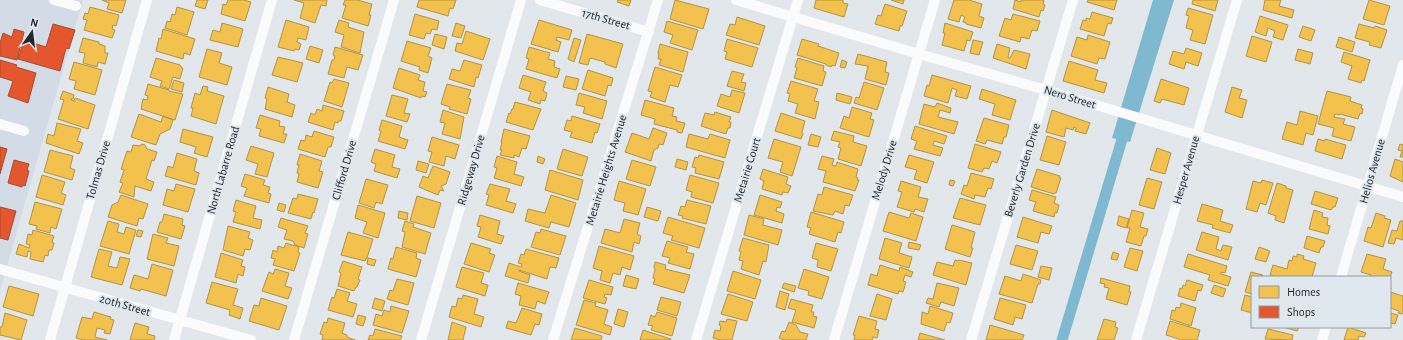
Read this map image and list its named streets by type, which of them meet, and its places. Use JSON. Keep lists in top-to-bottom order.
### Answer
{
  "streets": {
    "street": [
      "17th Street",
      "Nero Street",
      "Tolmas Drive",
      "North Labarre Road",
      "Clifford Drive",
      "Ridgeway Drive",
      "Metairie Heights Avenue",
      "Metairie Court",
      "Melody Drive",
      "Beverly Garden Drive",
      "Hesper Avenue",
      "Helios Avenue",
      "20th Street"
    ]
  },
  "crossings": [
    ["17th Street", "Metairie Heights Avenue"],
    ["Nero Street", "Metairie Court"],
    ["Nero Street", "Melody Drive"],
    ["Nero Street", "Beverly Garden Drive"],
    ["Nero Street", "Hesper Avenue"],
    ["Nero Street", "Helios Avenue"],
    ["Tolmas Drive", "20th Street"],
    ["North Labarre Road", "20th Street"]
  ],
  "legend": ["Homes", "Shops"],
  "north": "top"
}
